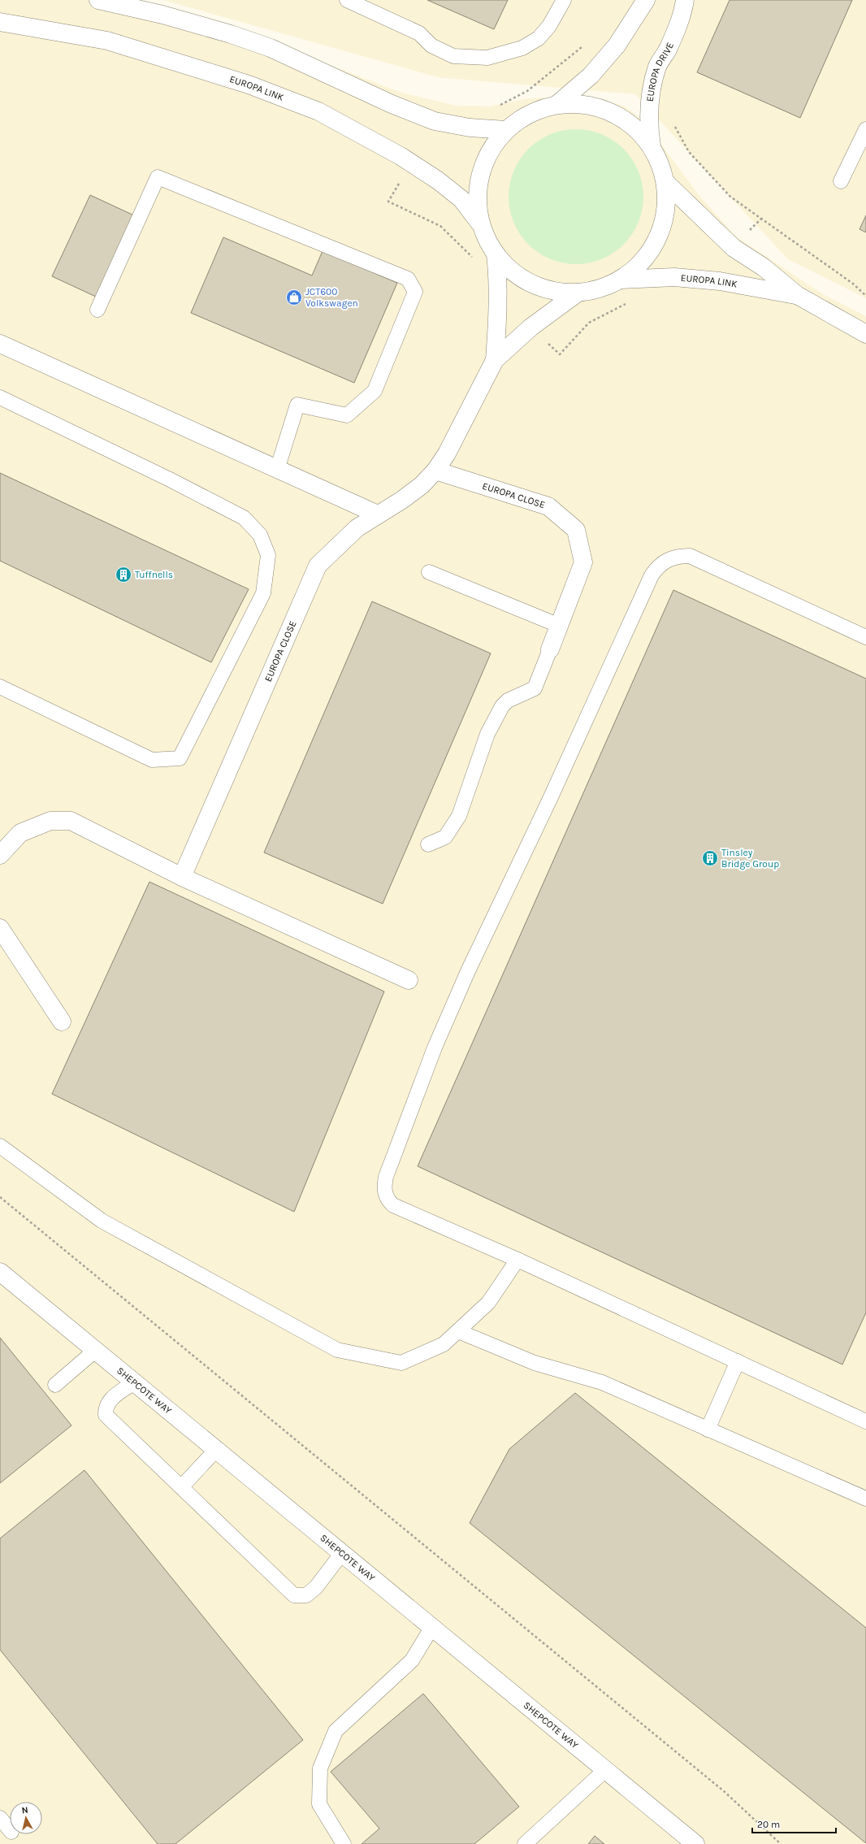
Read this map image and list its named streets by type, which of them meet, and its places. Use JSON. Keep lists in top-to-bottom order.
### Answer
{
  "streets": {
    "street": [
      "EUROPA DRIVE",
      "EUROPA LINK",
      "EUROPA CLOSE",
      "SHEPCOTE WAY"
    ]
  },
  "places": {
    "shop": ["JCT600 Volkswagen"],
    "building": ["Tuffnells", "Tinsley Bridge Group"]
  },
  "scale_bar": "20 m",
  "north": "top"
}
